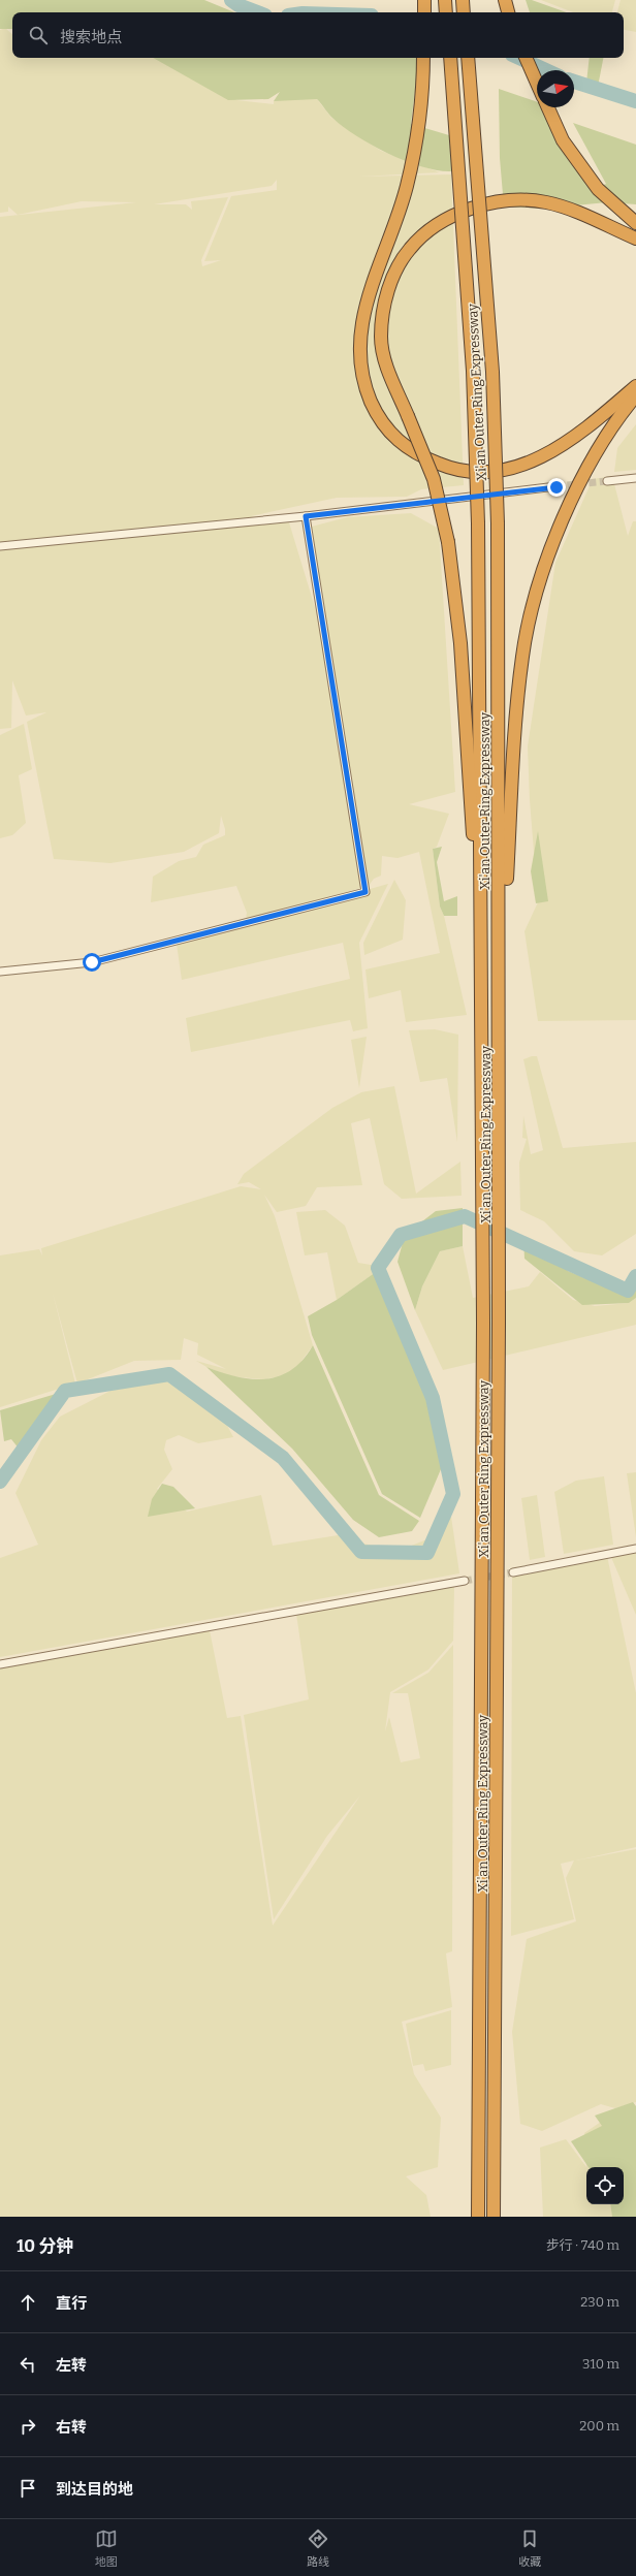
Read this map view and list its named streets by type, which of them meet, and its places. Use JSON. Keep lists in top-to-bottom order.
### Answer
{
  "streets": {
    "highway": ["Xi'an Outer Ring Expressway"]
  },
  "north": "right",
  "page": {
    "search": "搜索地点",
    "heading": ["10 分钟", "步行 · 740 m"],
    "list": [
      ["直行", "230 m"],
      ["左转", "310 m"],
      ["右转", "200 m"],
      "到达目的地"
    ],
    "nav": ["地图", "路线", "收藏"]
  }
}
